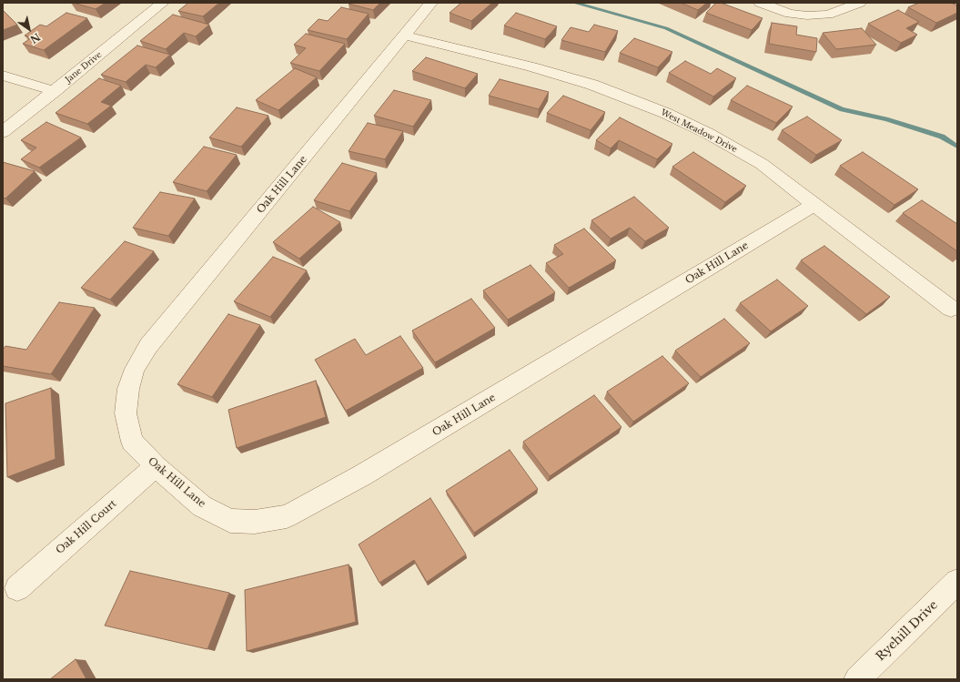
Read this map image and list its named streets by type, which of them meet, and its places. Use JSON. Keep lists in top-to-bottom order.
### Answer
{
  "streets": {
    "street": [
      "Jane Drive",
      "West Meadow Drive",
      "Oak Hill Lane",
      "Oak Hill Court",
      "Ryehill Drive"
    ]
  },
  "crossings": [
    ["West Meadow Drive", "Oak Hill Lane"],
    ["Oak Hill Lane", "Oak Hill Court"]
  ],
  "north": "bottom right"
}
